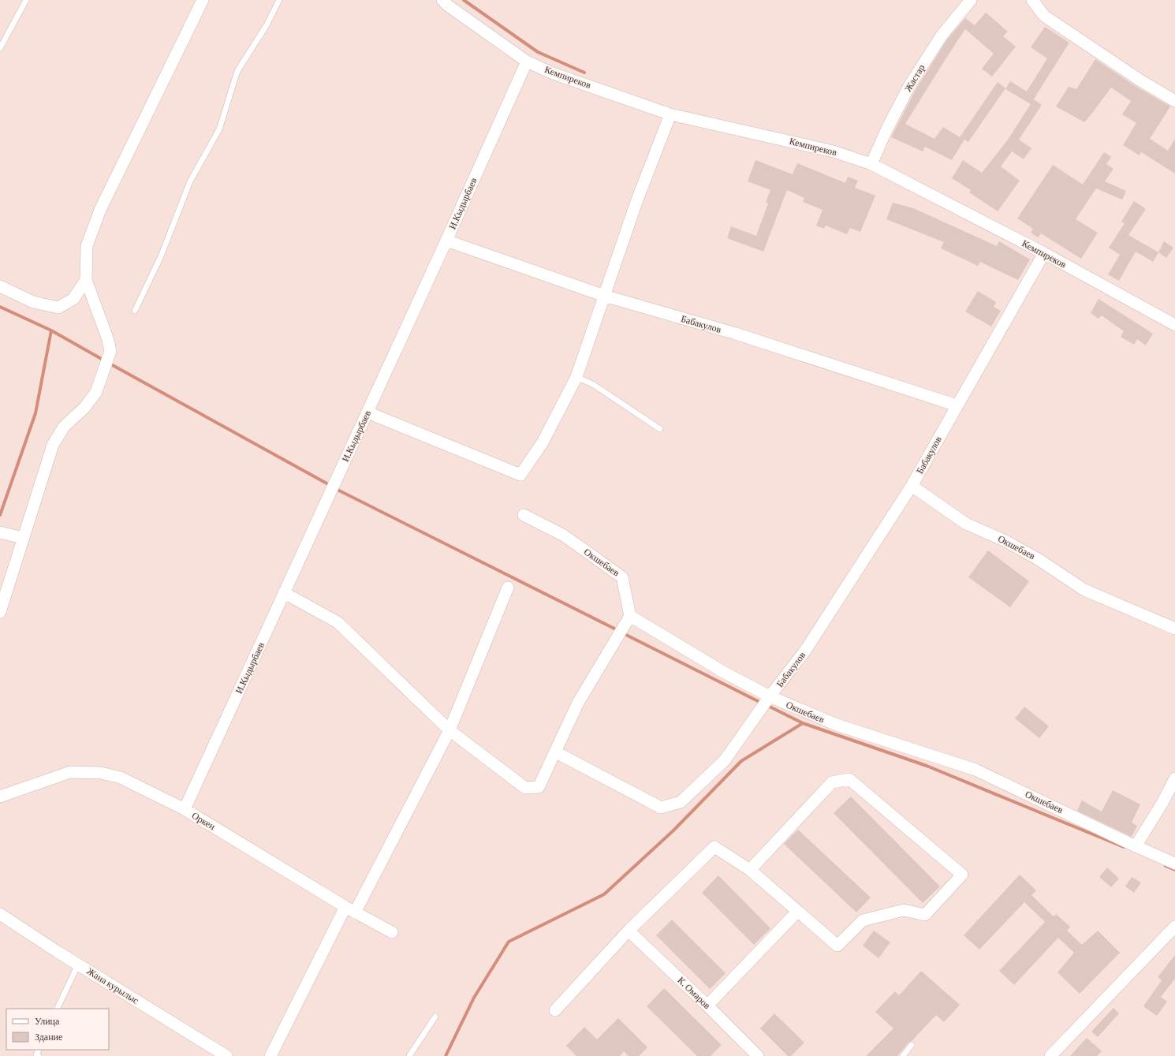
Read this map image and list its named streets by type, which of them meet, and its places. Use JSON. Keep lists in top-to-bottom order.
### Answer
{
  "streets": {
    "street": [
      "Кемпиреков",
      "Жастар",
      "И.Кыдырбаев",
      "Бабакулов",
      "Окшебаев",
      "Оркен",
      "Жана курылыс",
      "К. Омаров"
    ]
  },
  "crossings": [
    ["Кемпиреков", "Жастар"],
    ["Кемпиреков", "И.Кыдырбаев"],
    ["Кемпиреков", "Бабакулов"],
    ["И.Кыдырбаев", "Бабакулов"],
    ["И.Кыдырбаев", "Оркен"],
    ["Бабакулов", "Окшебаев"]
  ],
  "legend": ["Улица", "Здание"]
}
